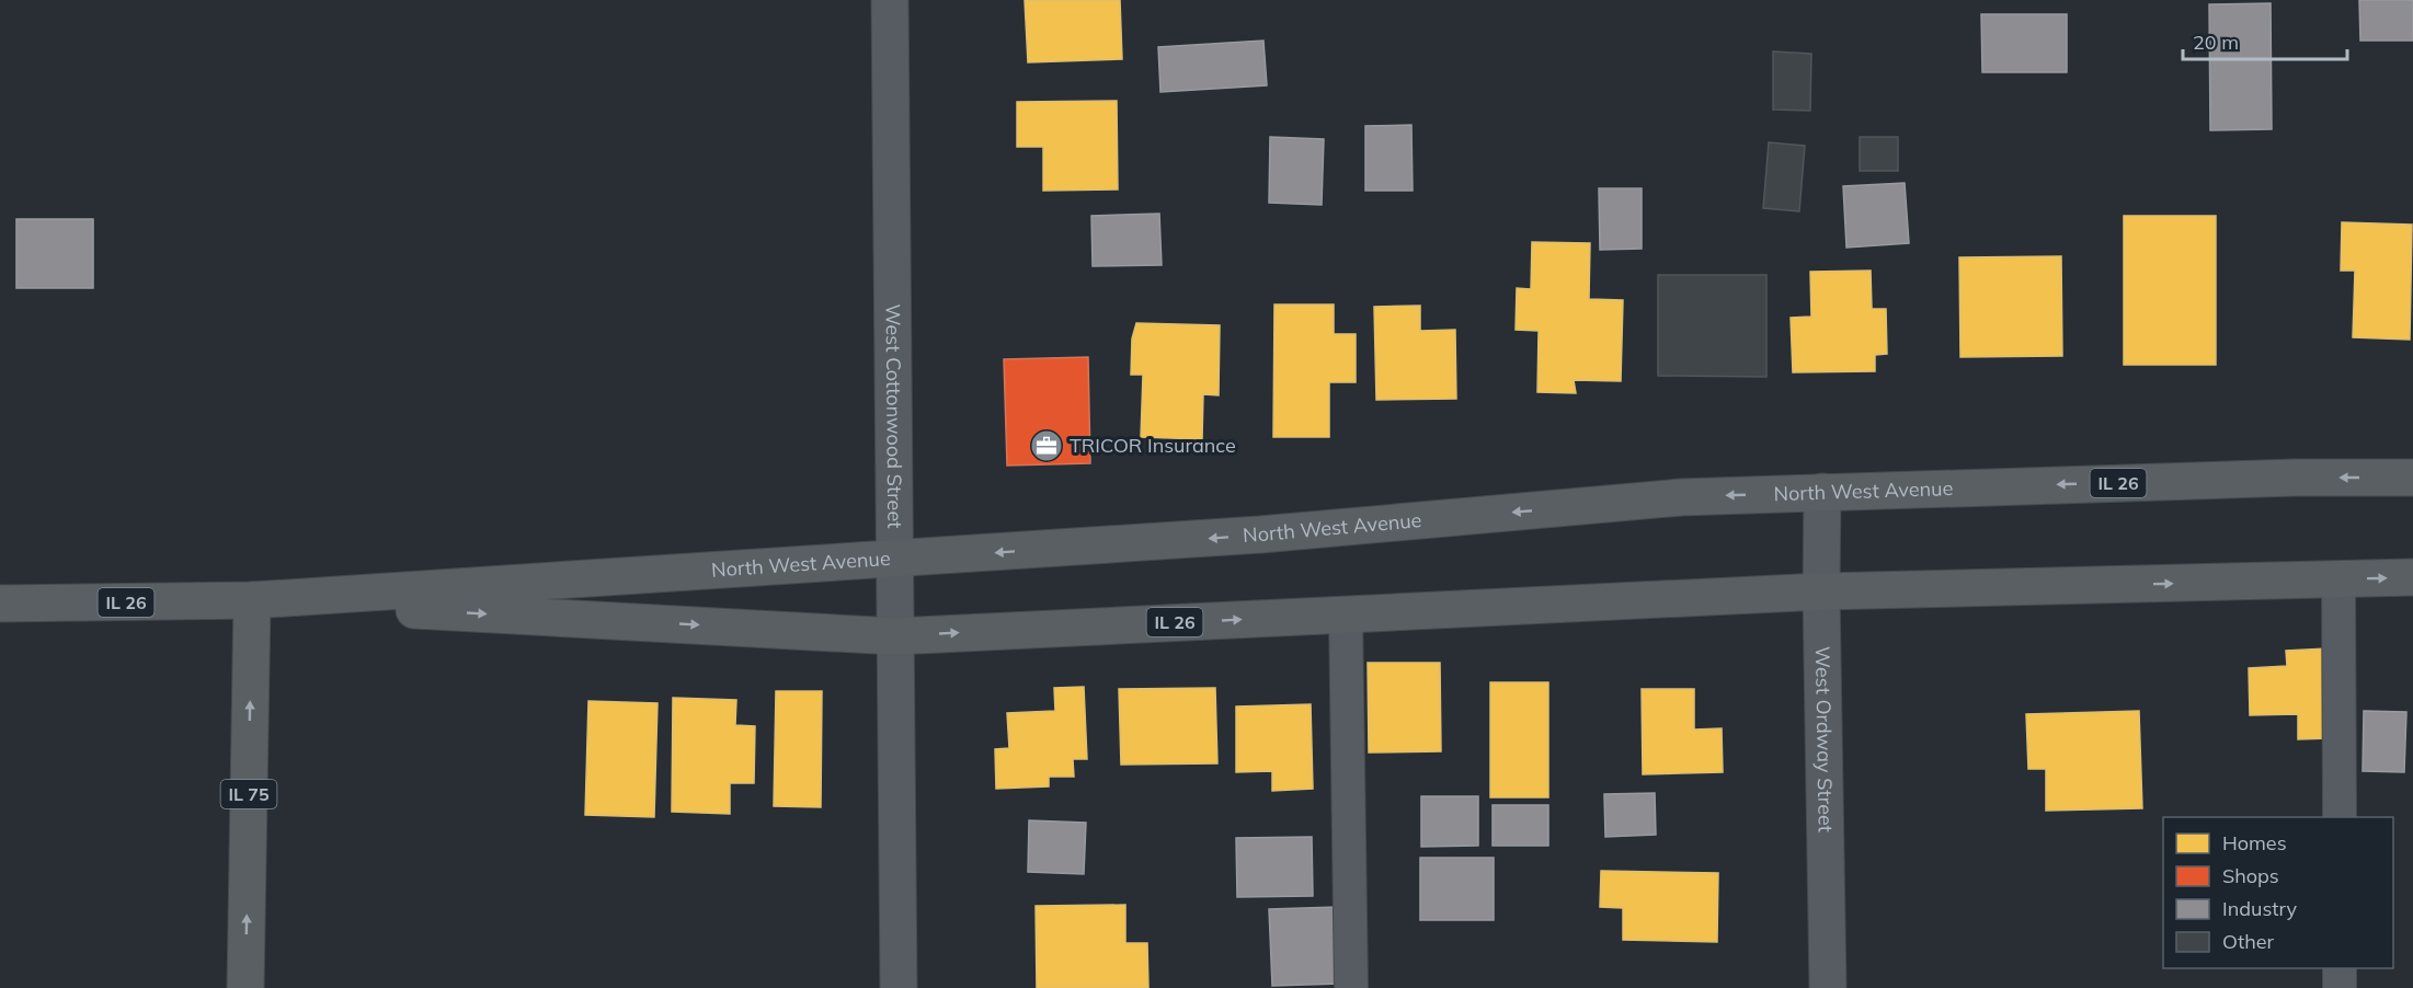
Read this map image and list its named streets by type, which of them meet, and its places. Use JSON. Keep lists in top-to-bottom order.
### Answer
{
  "streets": {
    "main road": ["IL 26", "North West Avenue", "IL 75"],
    "street": ["West Cottonwood Street", "West Ordway Street"]
  },
  "crossings": [
    ["West Cottonwood Street", "North West Avenue"],
    ["North West Avenue", "West Ordway Street"],
    ["North West Avenue", "IL 75"]
  ],
  "places": {
    "office": ["TRICOR Insurance"]
  },
  "legend": [
    "Homes",
    "Shops",
    "Industry",
    "Other"
  ],
  "scale_bar": "20 m"
}
